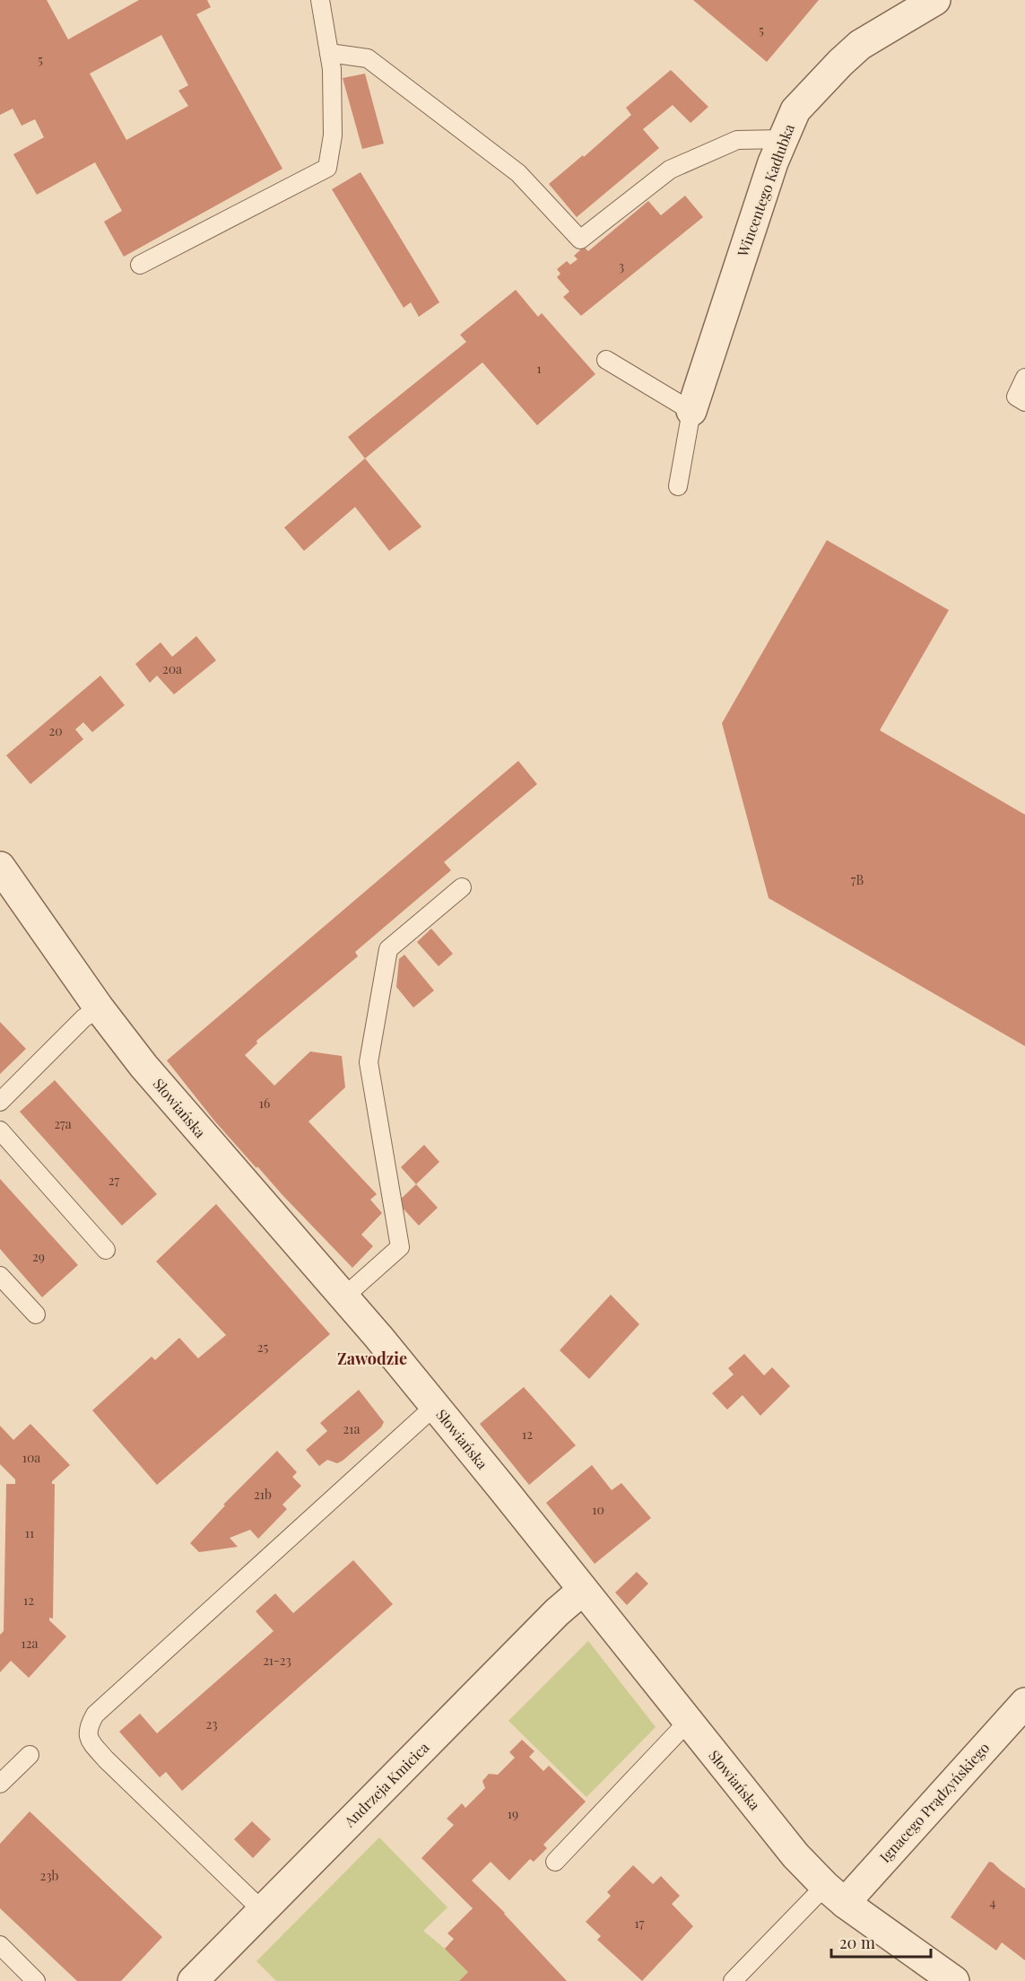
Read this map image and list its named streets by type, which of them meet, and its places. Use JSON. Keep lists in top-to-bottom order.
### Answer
{
  "streets": {
    "street": [
      "Wincentego Kadłubka",
      "Słowiańska",
      "Andrzeja Kmicica",
      "Ignacego Prądzyńskiego"
    ]
  },
  "crossings": [
    ["Słowiańska", "Andrzeja Kmicica"],
    ["Słowiańska", "Ignacego Prądzyńskiego"]
  ],
  "districts": ["Zawodzie"],
  "house_numbers": [
    "5",
    "5",
    "3",
    "1",
    "20a",
    "20",
    "7B",
    "16",
    "27a",
    "27",
    "29",
    "25",
    "21a",
    "12",
    "10a",
    "21b",
    "10",
    "11",
    "12",
    "12a",
    "21-23",
    "23",
    "19",
    "23b",
    "4",
    "17"
  ],
  "scale_bar": "20 m"
}
